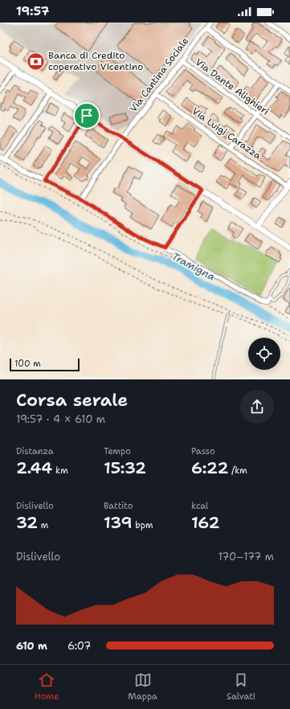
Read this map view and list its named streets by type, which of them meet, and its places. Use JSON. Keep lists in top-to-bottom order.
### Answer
{
  "streets": {
    "street": ["Via Cantina Sociale", "Via Dante Alighieri", "Via Luigi Carazza"]
  },
  "crossings": [
    ["Via Cantina Sociale", "Via Dante Alighieri"],
    ["Via Cantina Sociale", "Via Luigi Carazza"]
  ],
  "water": ["Tramigna"],
  "places": {
    "bank": ["Banca di Credito coperativo Vicentino"]
  },
  "scale_bar": "100 m",
  "page": {
    "status": "19:57",
    "scale": "100 m",
    "heading": ["Corsa serale", "19:57 · 4 × 610 m"],
    "stats": [
      ["Distanza", "2.44 km"],
      ["Tempo", "15:32"],
      ["Passo", "6:22 /km"],
      ["Dislivello", "32 m"],
      ["Battito", "139 bpm"],
      ["kcal", "162"]
    ],
    "chart": ["Dislivello", "170–177 m"],
    "list": [
      {
        "name": "610 m",
        "note": "6:07"
      }
    ],
    "tabs": ["Home", "Mappa", "Salvati"]
  }
}
